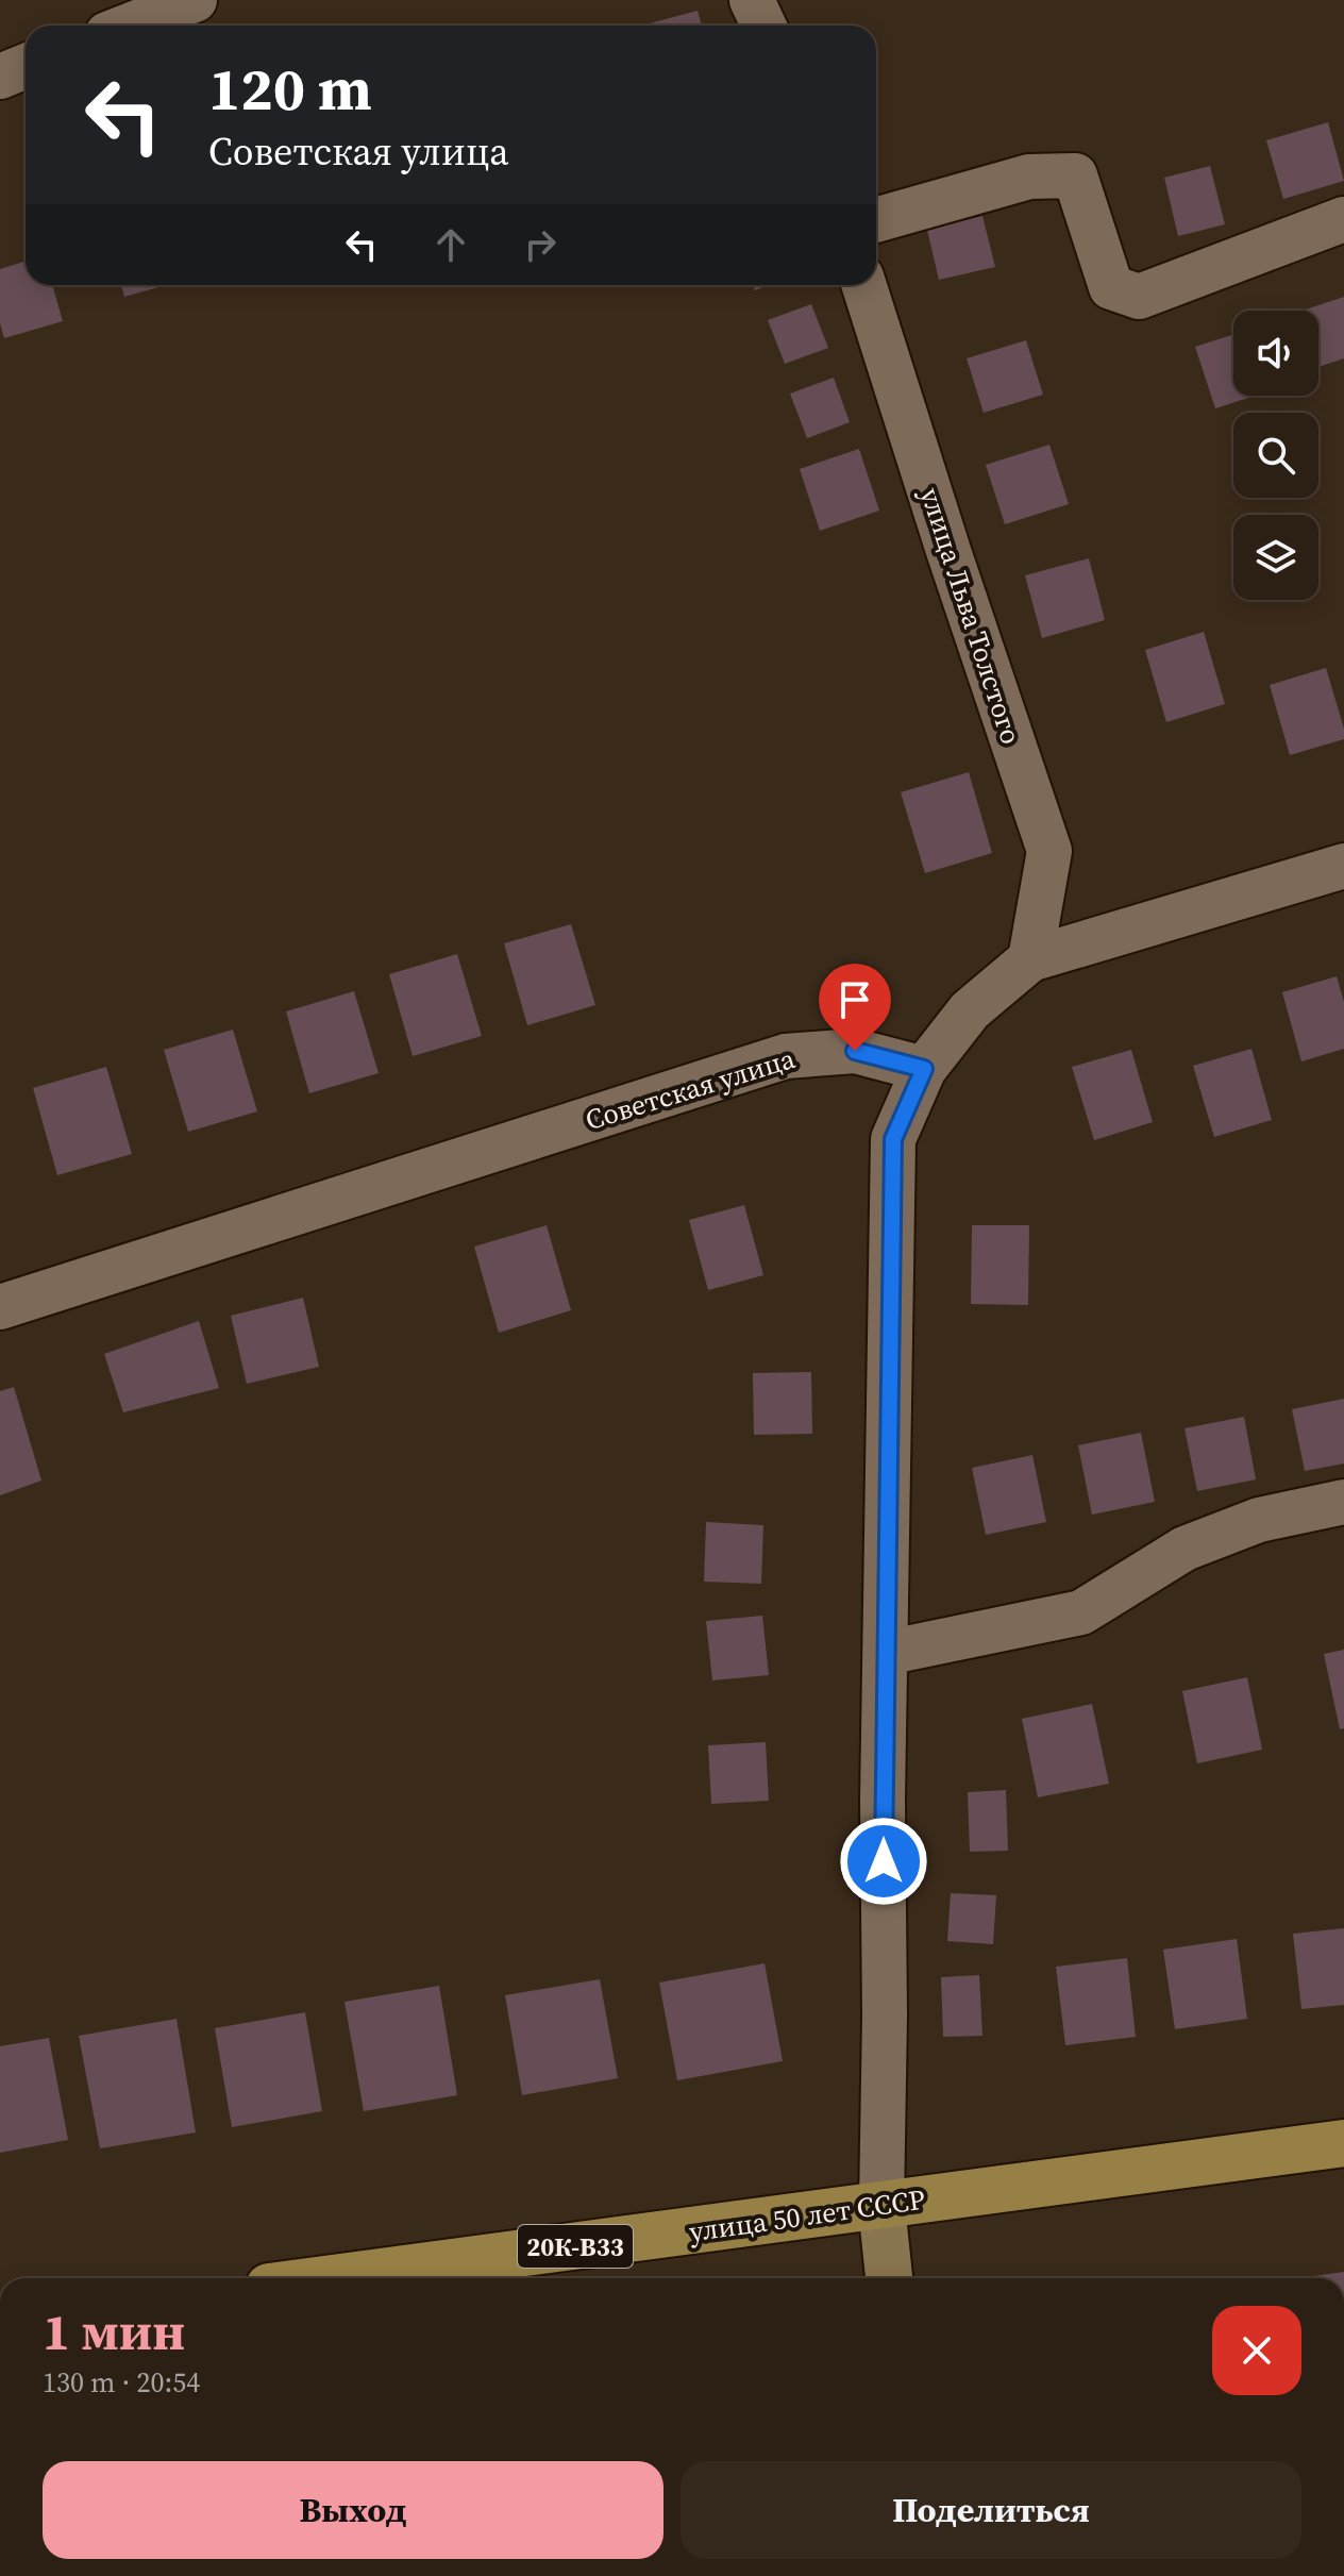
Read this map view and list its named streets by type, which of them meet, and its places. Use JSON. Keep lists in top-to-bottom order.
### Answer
{
  "streets": {
    "main road": ["улица 50 лет СССР", "20К-В33"],
    "street": ["улица Льва Толстого", "Советская улица"]
  },
  "page": {
    "turn": ["120 m", "Советская улица"],
    "heading": ["1 мин", "130 m · 20:54"],
    "buttons": ["Выход", "Поделиться"]
  }
}
